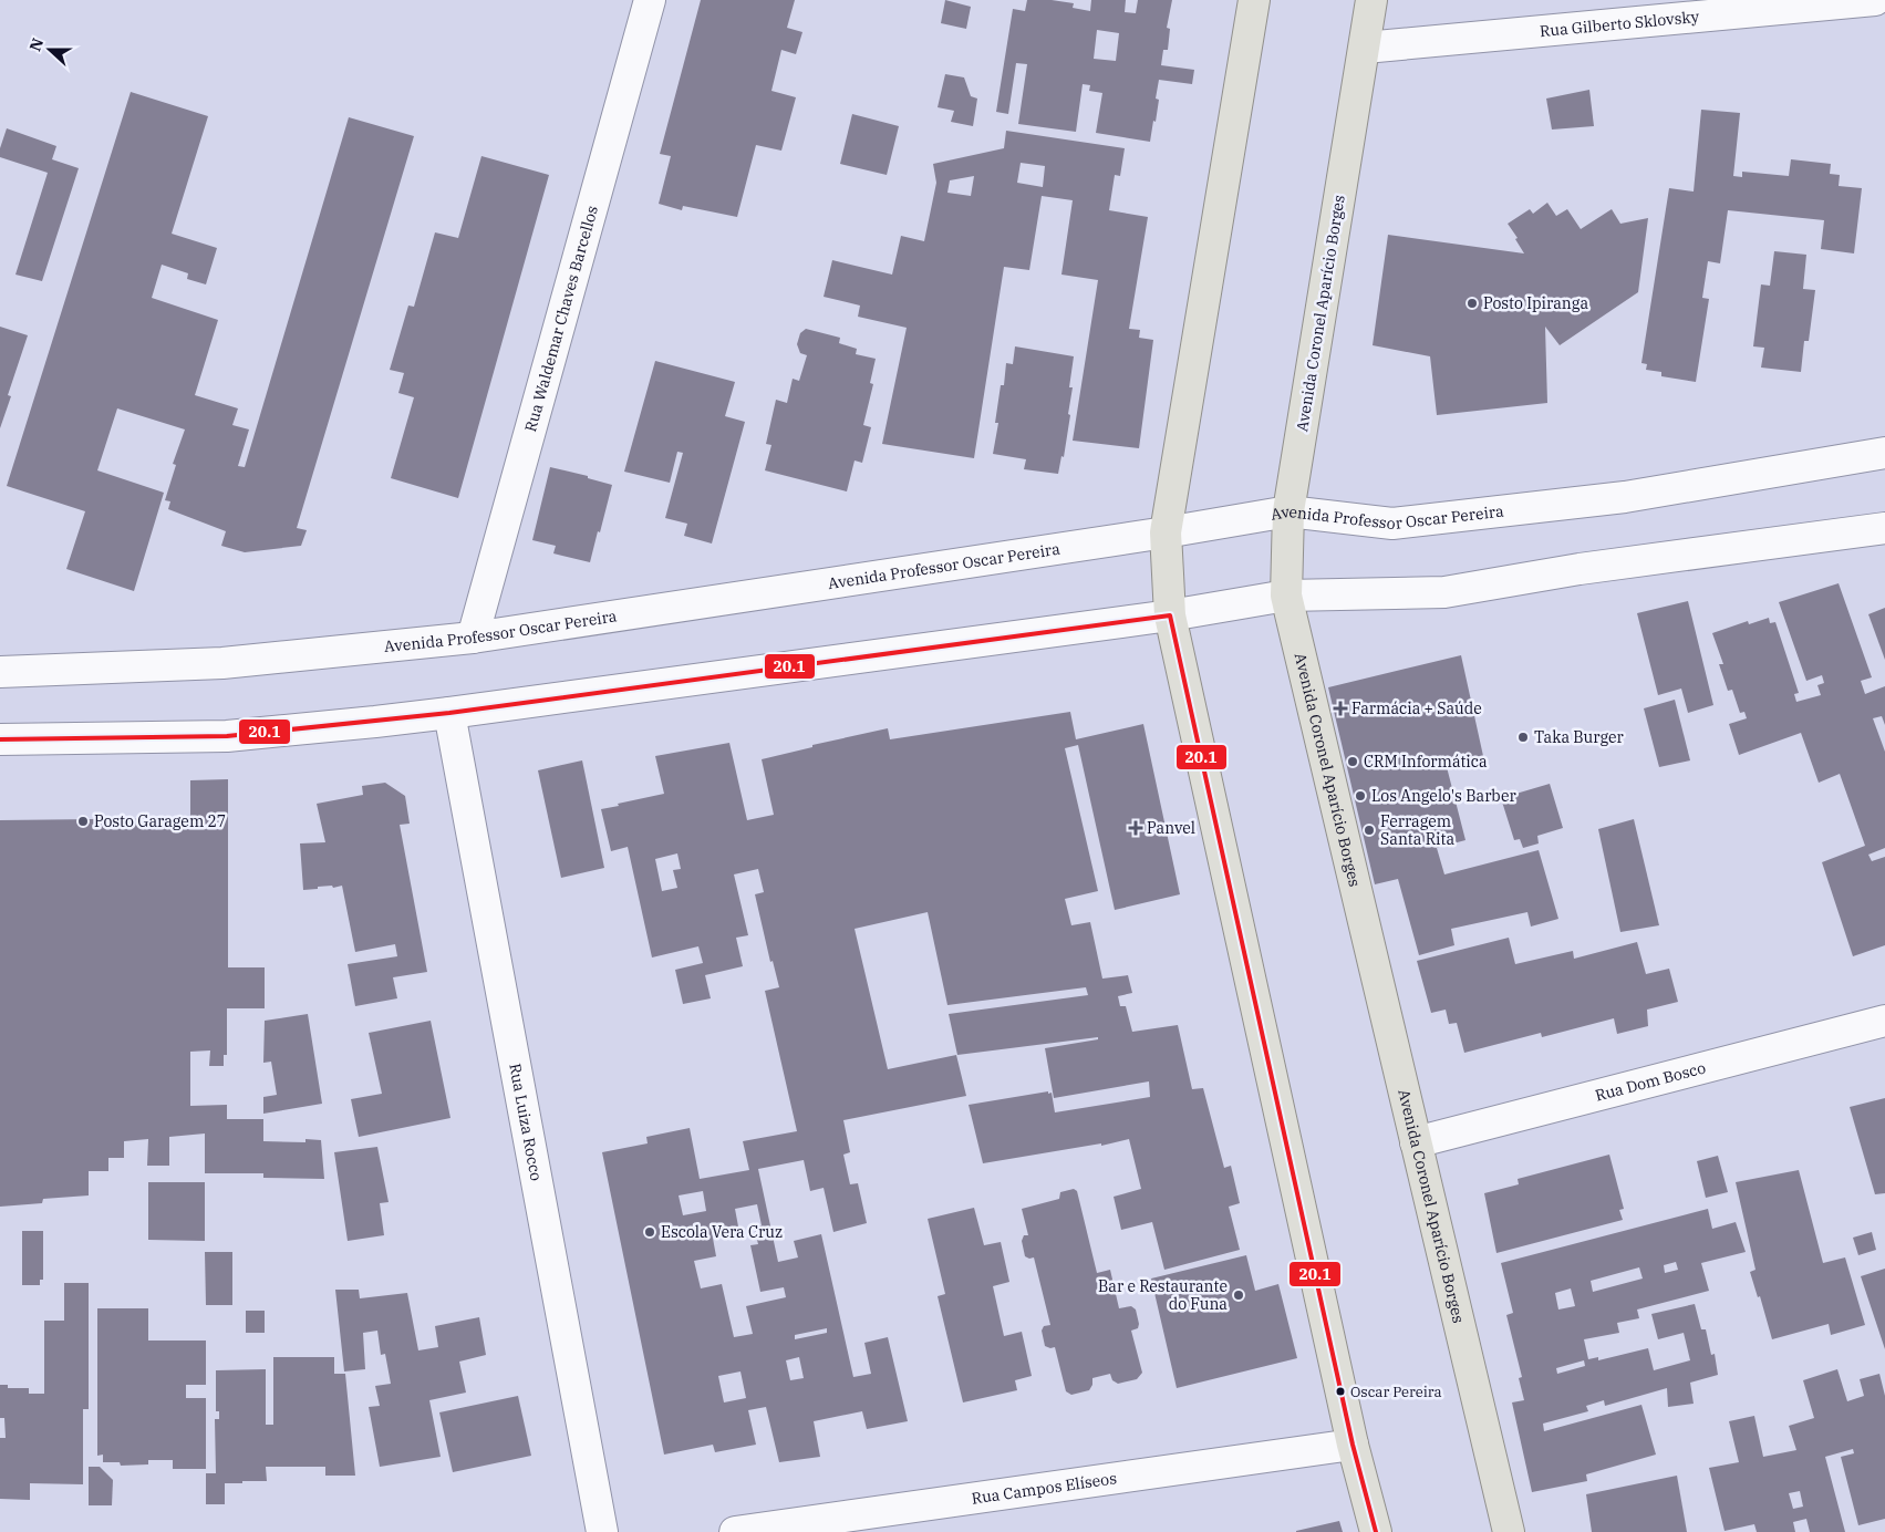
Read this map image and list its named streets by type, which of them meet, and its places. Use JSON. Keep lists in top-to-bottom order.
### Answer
{
  "streets": {
    "main road": [
      "Rua Gilberto Sklovsky",
      "Avenida Coronel Aparício Borges",
      "Rua Waldemar Chaves Barcellos",
      "Avenida Professor Oscar Pereira",
      "Rua Dom Bosco",
      "Rua Luiza Rocco",
      "Rua Campos Elíseos"
    ]
  },
  "crossings": [
    ["Rua Gilberto Sklovsky", "Avenida Coronel Aparício Borges"],
    ["Avenida Coronel Aparício Borges", "Avenida Professor Oscar Pereira"],
    ["Avenida Coronel Aparício Borges", "Rua Dom Bosco"],
    ["Rua Waldemar Chaves Barcellos", "Avenida Professor Oscar Pereira"]
  ],
  "places": {
    "other": [
      "Posto Ipiranga",
      "Taka Burger",
      "CRM Informática",
      "Los Angelo's Barber",
      "Posto Garagem 27",
      "Ferragem Santa Rita",
      "Escola Vera Cruz",
      "Bar e Restaurante do Funa",
      "Oscar Pereira"
    ],
    "health": ["Farmácia + Saúde", "Panvel"]
  },
  "lines": ["transit line 20.1"],
  "north": "left"
}
